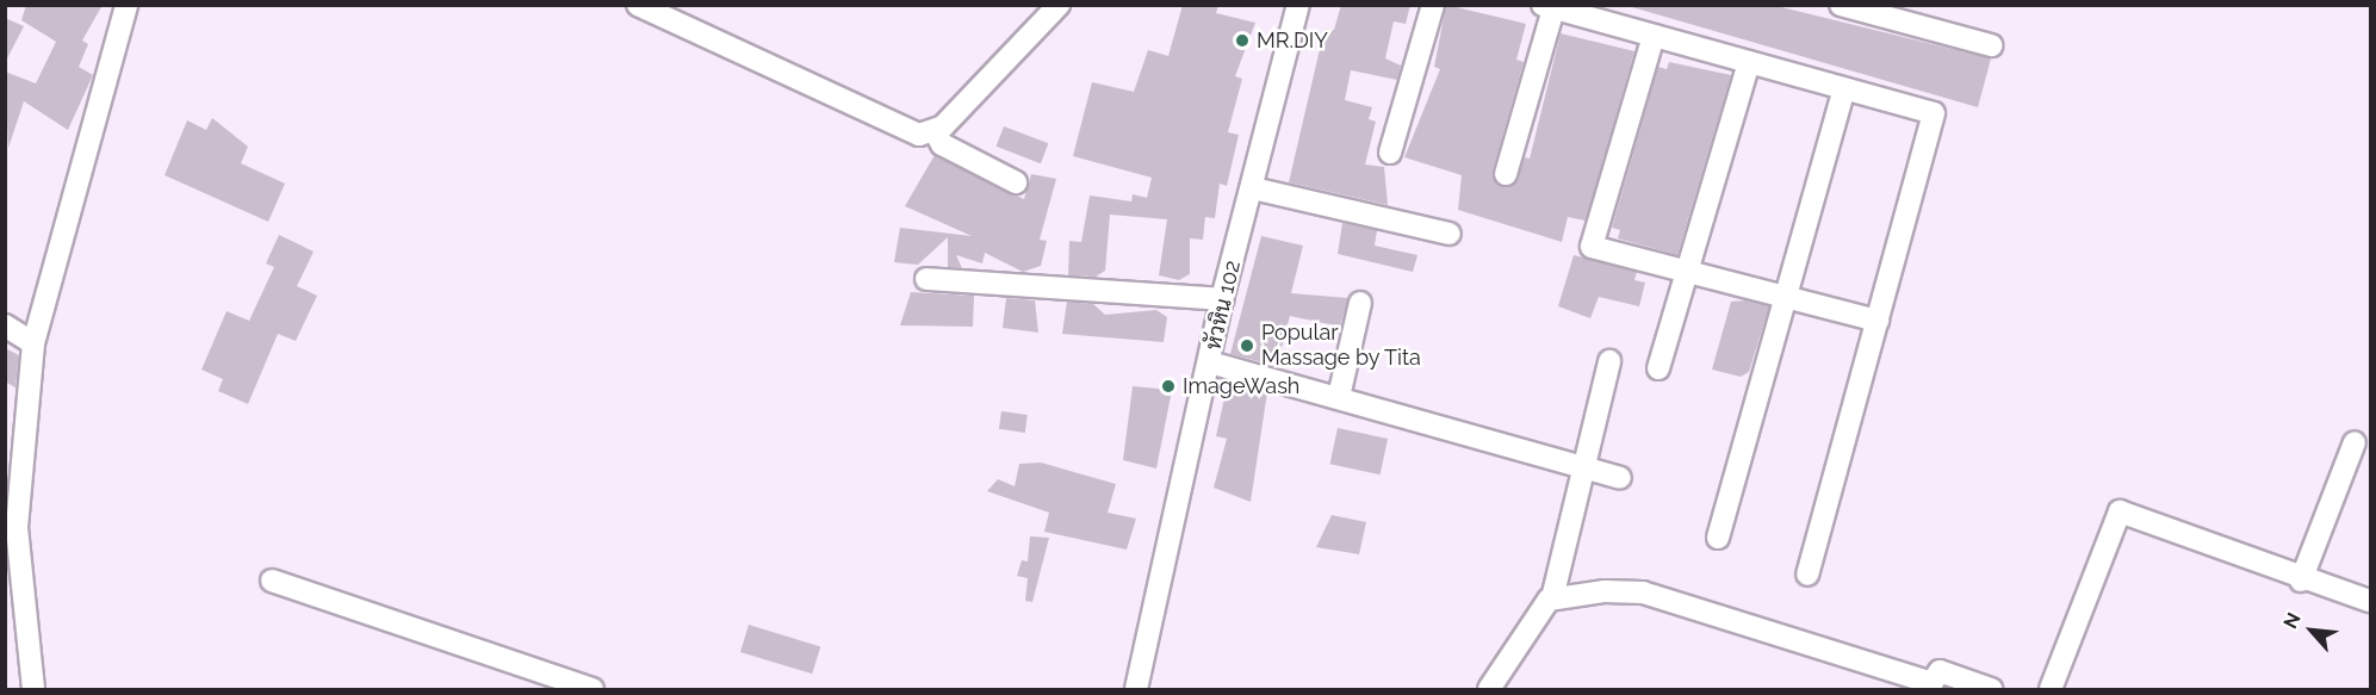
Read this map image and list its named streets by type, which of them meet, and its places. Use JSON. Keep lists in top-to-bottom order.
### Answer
{
  "streets": {
    "street": ["หัวหิน 102"]
  },
  "places": ["MR.DIY", "Popular Massage by Tita", "ImageWash"],
  "north": "top left"
}
